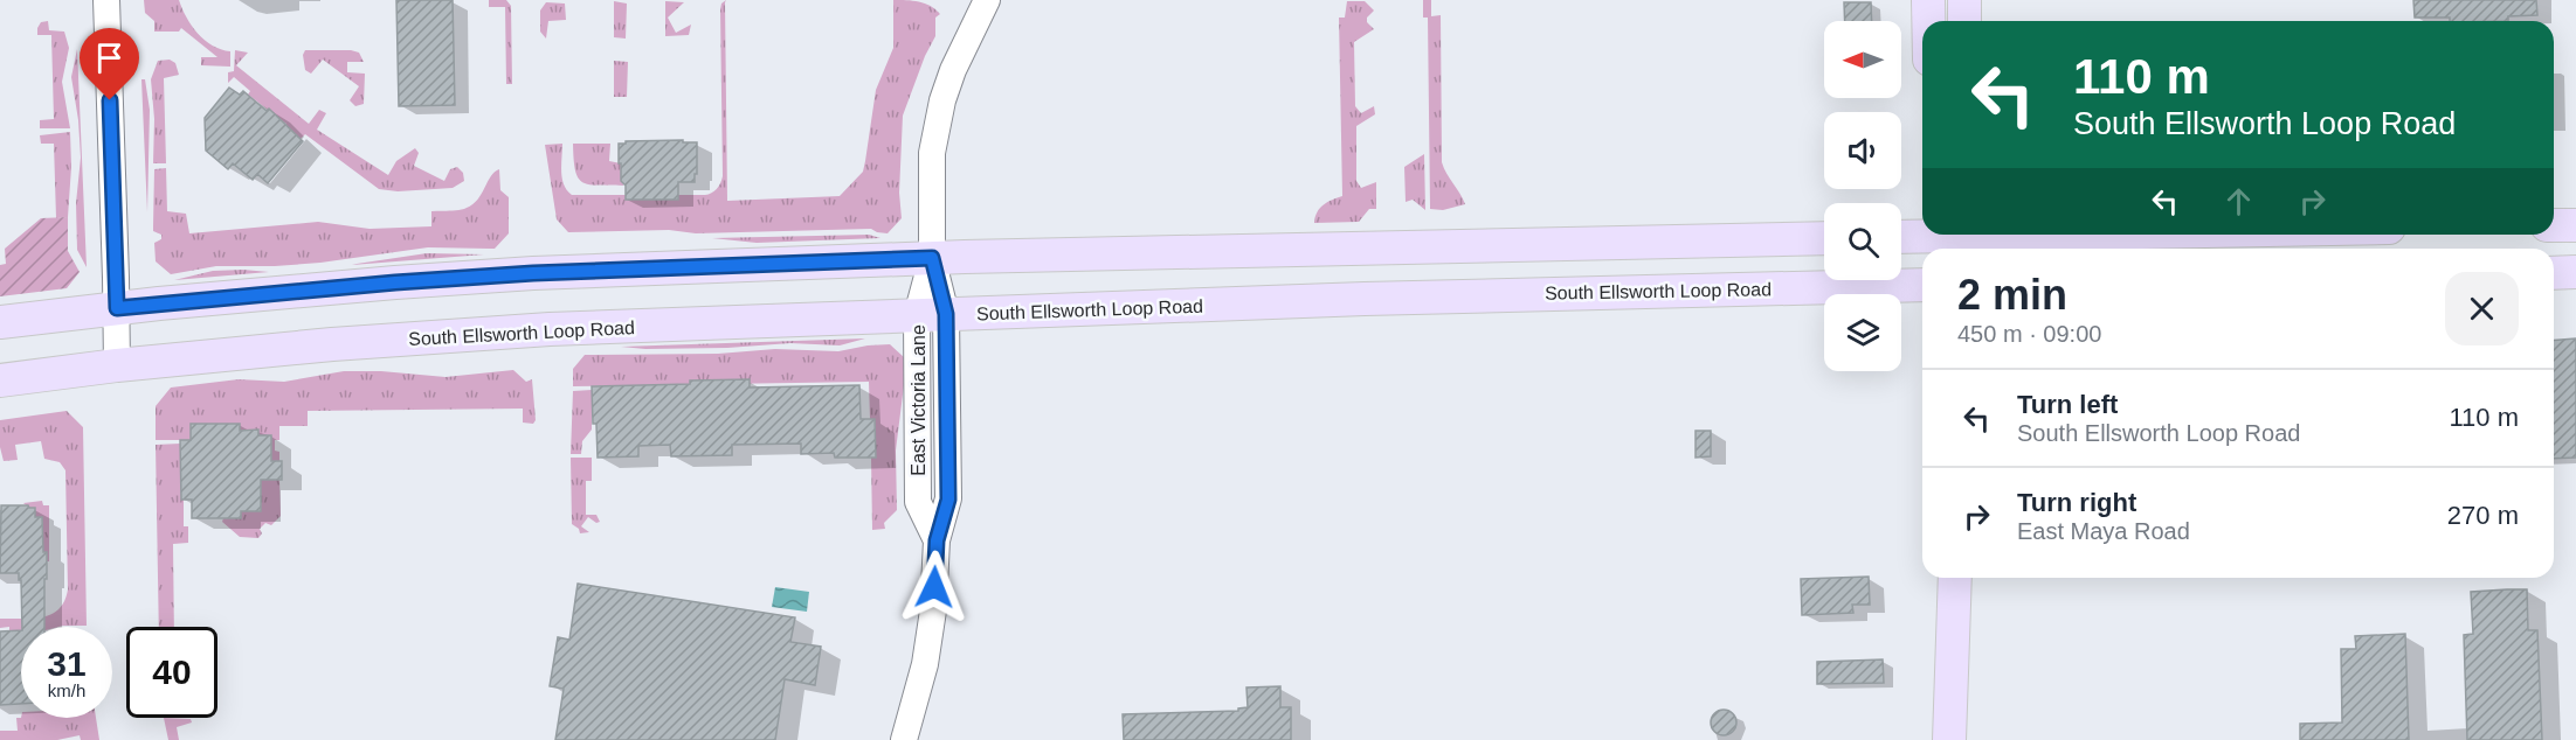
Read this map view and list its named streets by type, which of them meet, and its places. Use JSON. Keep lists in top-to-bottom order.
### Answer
{
  "streets": {
    "main road": ["South Ellsworth Loop Road"],
    "street": ["East Victoria Lane"]
  },
  "crossings": [
    ["South Ellsworth Loop Road", "East Victoria Lane"]
  ],
  "north": "left",
  "page": {
    "turn": ["110 m", "South Ellsworth Loop Road"],
    "heading": ["2 min", "450 m · 09:00"],
    "list": [
      {
        "name": "Turn left",
        "note": "South Ellsworth Loop Road",
        "value": "110 m"
      },
      {
        "name": "Turn right",
        "note": "East Maya Road",
        "value": "270 m"
      }
    ],
    "speed": "31 km/h",
    "limit": "40"
  }
}
